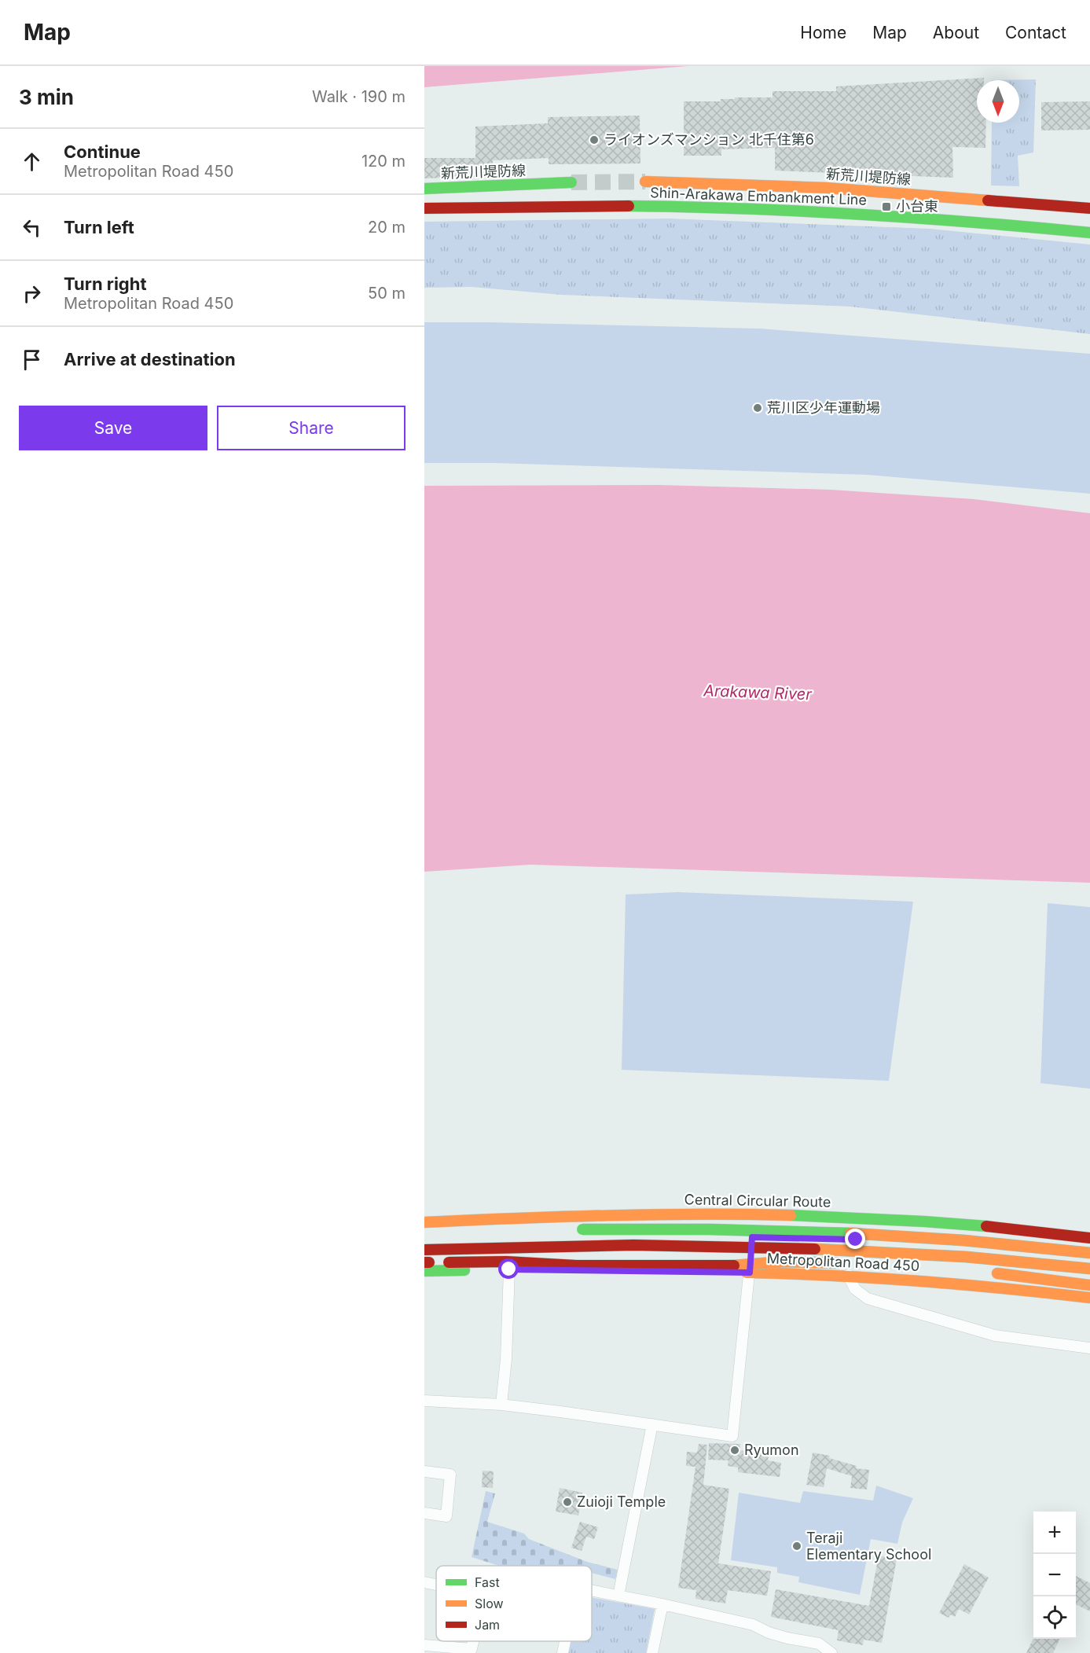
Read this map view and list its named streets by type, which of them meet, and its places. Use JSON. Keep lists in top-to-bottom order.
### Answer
{
  "streets": {
    "main road": [
      "新荒川堤防線",
      "Shin-Arakawa Embankment Line",
      "Central Circular Route",
      "Metropolitan Road 450"
    ]
  },
  "water": ["Arakawa River"],
  "places": {
    "other": [
      "ライオンズマンション 北千住第6",
      "荒川区少年運動場",
      "Ryumon",
      "Zuioji Temple",
      "Teraji Elementary School"
    ],
    "transit": ["小台東"]
  },
  "legend": ["Fast", "Slow", "Jam"],
  "north": "bottom",
  "page": {
    "header": "Map",
    "nav": [
      "Home",
      "Map",
      "About",
      "Contact"
    ],
    "heading": ["3 min", "Walk · 190 m"],
    "list": [
      ["Continue", "Metropolitan Road 450", "120 m"],
      ["Turn left", "20 m"],
      ["Turn right", "Metropolitan Road 450", "50 m"],
      "Arrive at destination"
    ],
    "buttons": ["Save", "Share"],
    "map_buttons": ["+", "−"]
  }
}
